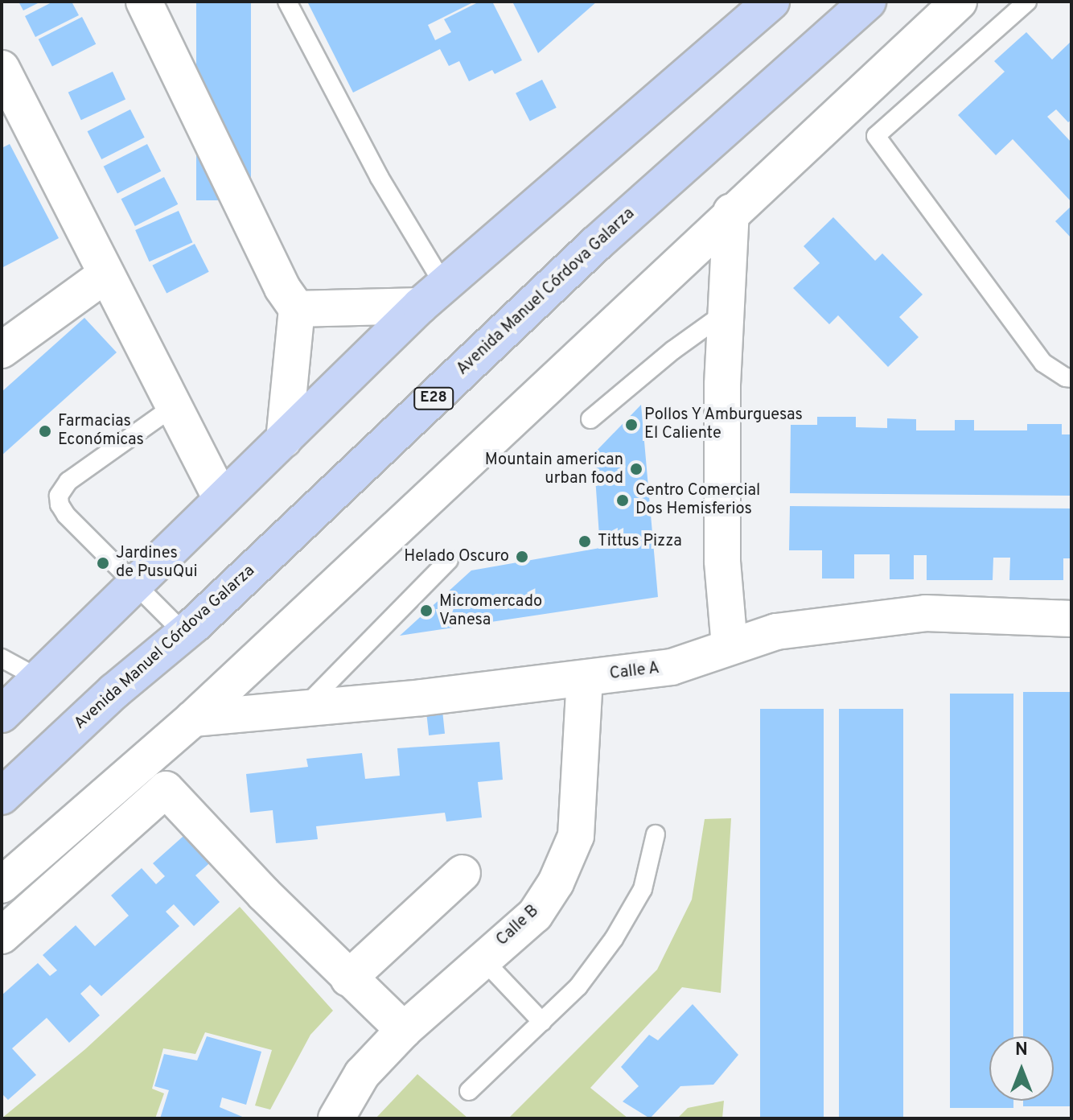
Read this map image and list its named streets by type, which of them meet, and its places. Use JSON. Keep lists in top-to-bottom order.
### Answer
{
  "streets": {
    "main road": ["Avenida Manuel Córdova Galarza", "E28"],
    "street": ["Calle A", "Calle B"]
  },
  "crossings": [
    ["Calle A", "Calle B"]
  ],
  "places": [
    "Pollos Y Amburguesas El Caliente",
    "Farmacias Económicas",
    "Mountain american urban food",
    "Centro Comercial Dos Hemisferios",
    "Tittus Pizza",
    "Helado Oscuro",
    "Jardines de PusuQui",
    "Micromercado Vanesa"
  ],
  "north": "top"
}
